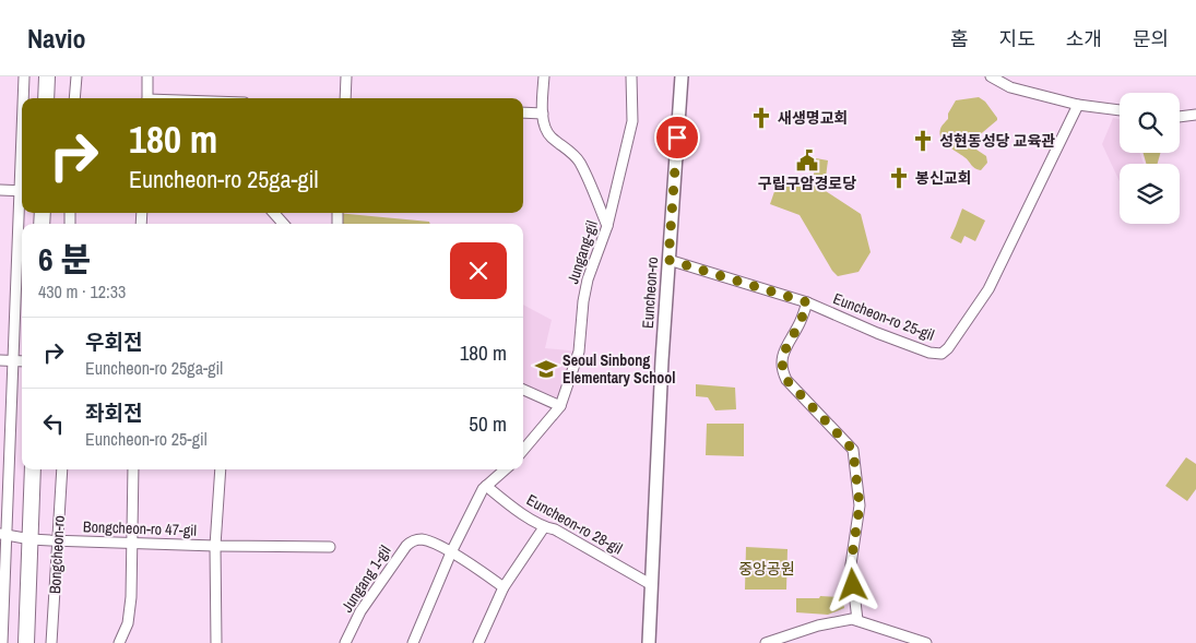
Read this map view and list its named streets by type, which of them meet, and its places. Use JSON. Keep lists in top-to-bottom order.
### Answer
{
  "streets": {
    "main road": ["Euncheon-ro", "Bongcheon-ro"],
    "street": [
      "Jungang-gil",
      "Euncheon-ro 25-gil",
      "Euncheon-ro 28-gil",
      "Bongcheon-ro 47-gil",
      "Jungang 1-gil"
    ]
  },
  "crossings": [
    ["Euncheon-ro", "Euncheon-ro 25-gil"],
    ["Euncheon-ro", "Euncheon-ro 28-gil"],
    ["Bongcheon-ro 47-gil", "Bongcheon-ro"]
  ],
  "parks": ["중앙공원"],
  "places": {
    "church": ["새생명교회", "성현동성당 교육관", "봉신교회"],
    "public building": ["구립구암경로당"],
    "school or university": ["Seoul Sinbong Elementary School"]
  },
  "page": {
    "header": "Navio",
    "nav": [
      "홈",
      "지도",
      "소개",
      "문의"
    ],
    "turn": ["180 m", "Euncheon-ro 25ga-gil"],
    "heading": ["6 분", "430 m · 12:33"],
    "list": [
      {
        "name": "우회전",
        "note": "Euncheon-ro 25ga-gil",
        "value": "180 m"
      },
      {
        "name": "좌회전",
        "note": "Euncheon-ro 25-gil",
        "value": "50 m"
      }
    ]
  }
}
